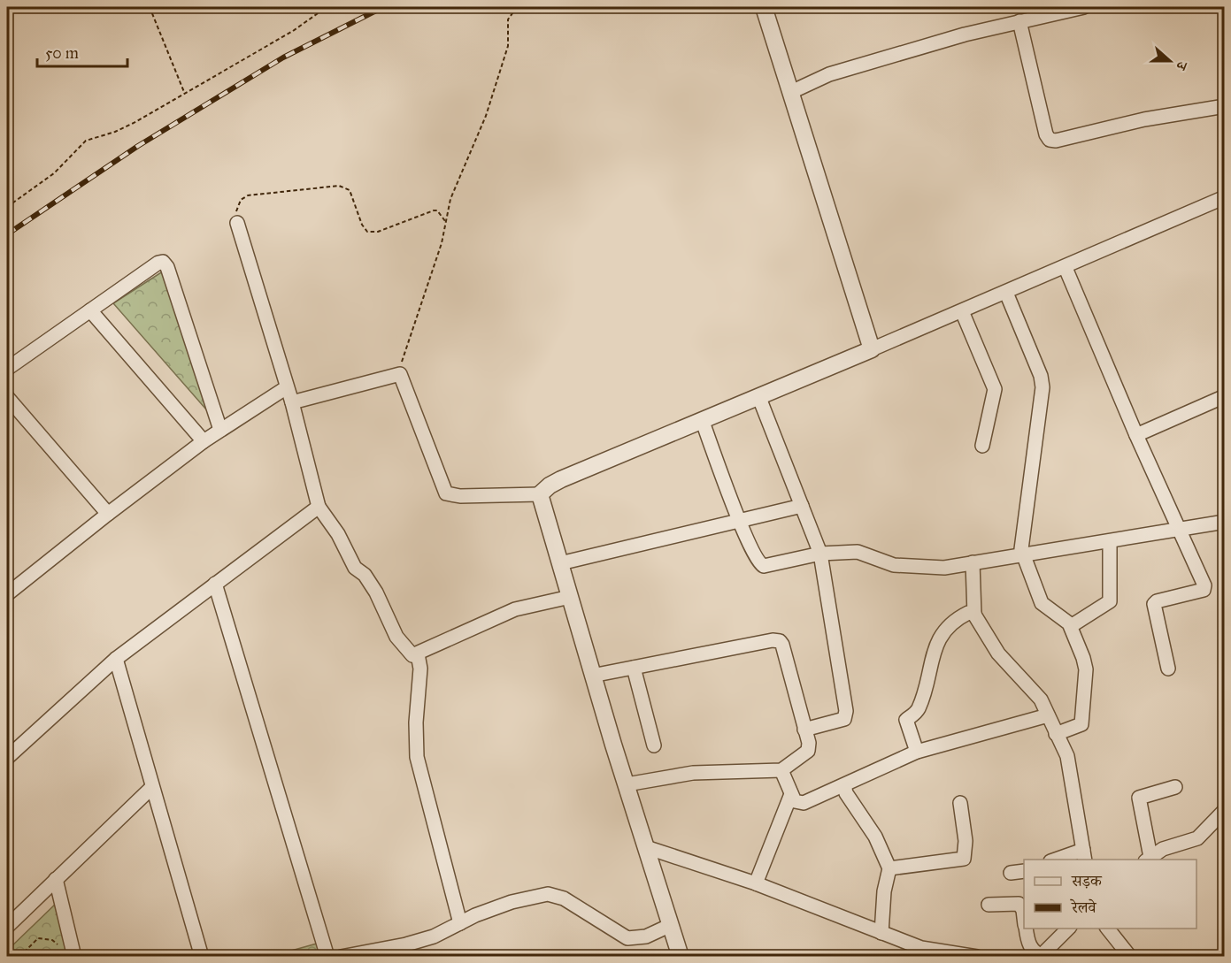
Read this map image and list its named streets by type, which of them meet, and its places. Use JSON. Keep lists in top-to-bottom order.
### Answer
{
  "legend": ["सड़क", "रेलवे"],
  "scale_bar": "50 m",
  "north": "right"
}
